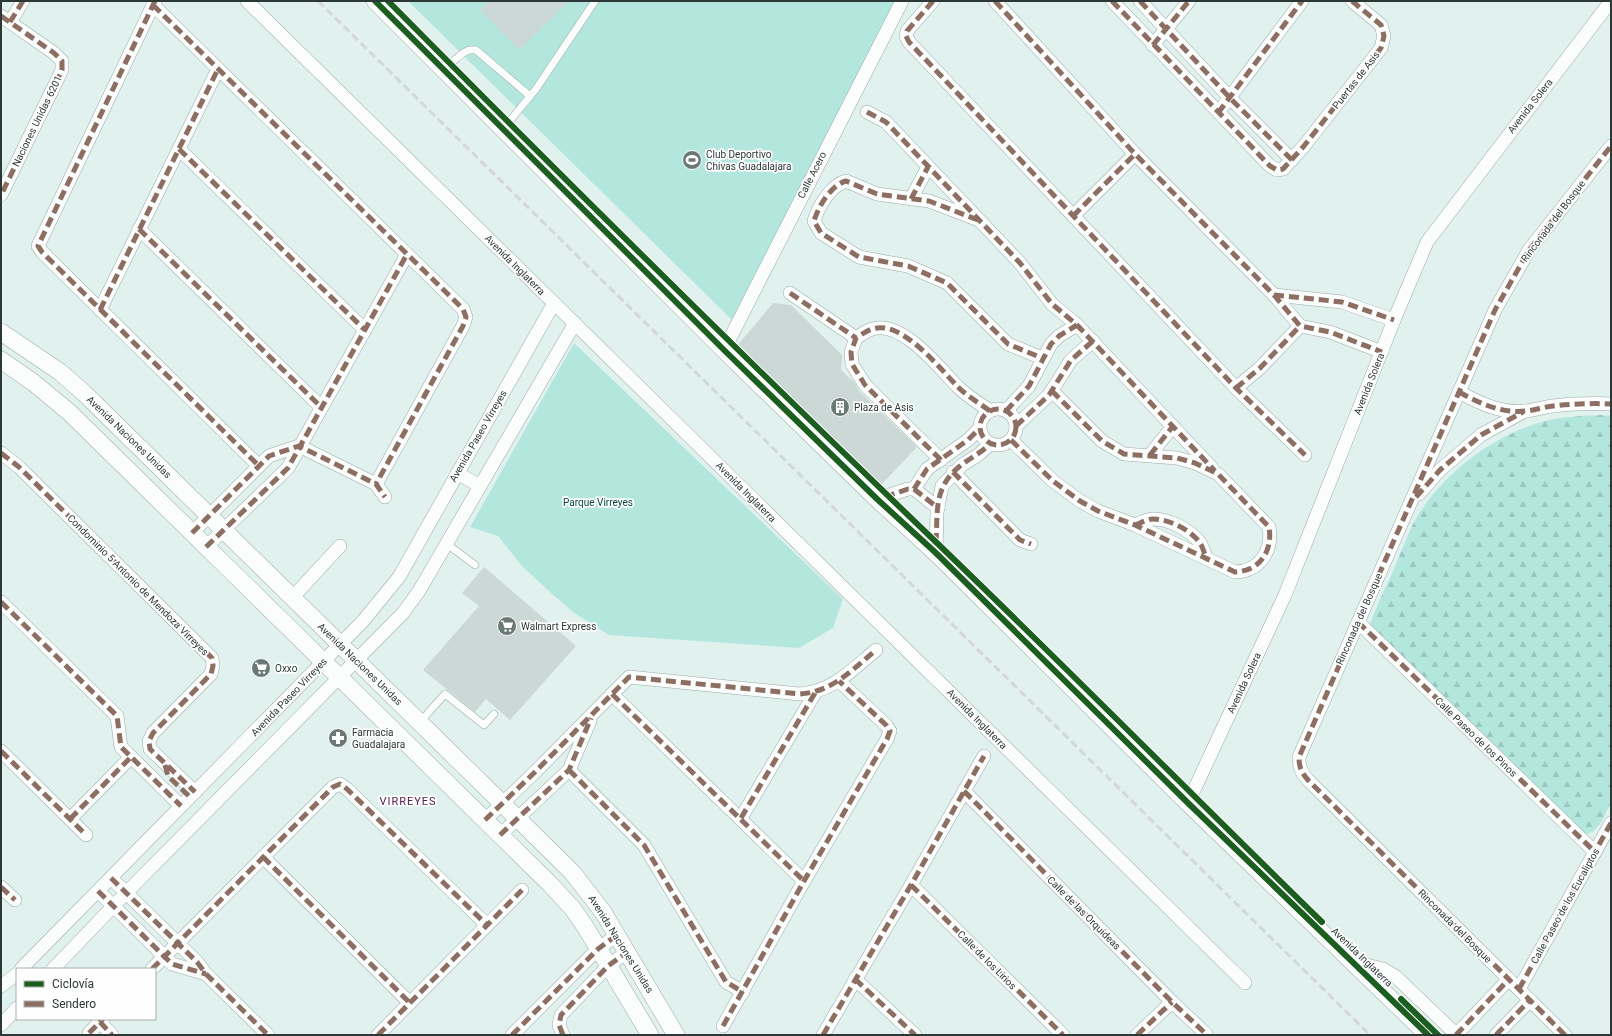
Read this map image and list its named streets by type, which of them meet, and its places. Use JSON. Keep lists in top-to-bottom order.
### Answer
{
  "streets": {
    "street": [
      "Puertas de Asis",
      "Avenida Solera",
      "Naciones Unidas 6201",
      "Calle Acero",
      "Rinconada del Bosque",
      "Avenida Inglaterra",
      "Avenida Paseo Virreyes",
      "Avenida Naciones Unidas",
      "Condominio 5 Antonio de Mendoza Virreyes",
      "Calle Paseo de los Pinos",
      "Calle Paseo de los Eucaliptos",
      "Calle de las Orquídeas",
      "Calle de los Lirios"
    ]
  },
  "crossings": [
    ["Avenida Solera", "Avenida Inglaterra"],
    ["Calle Acero", "Avenida Inglaterra"],
    ["Rinconada del Bosque", "Calle Paseo de los Pinos"],
    ["Rinconada del Bosque", "Calle Paseo de los Eucaliptos"],
    ["Avenida Inglaterra", "Avenida Paseo Virreyes"],
    ["Avenida Paseo Virreyes", "Avenida Naciones Unidas"],
    ["Avenida Paseo Virreyes", "Condominio 5 Antonio de Mendoza Virreyes"],
    ["Calle Paseo de los Pinos", "Calle Paseo de los Eucaliptos"]
  ],
  "districts": ["VIRREYES"],
  "parks": ["Parque Virreyes"],
  "places": {
    "sports": ["Club Deportivo Chivas Guadalajara"],
    "building": ["Plaza de Asis"],
    "supermarket": ["Walmart Express", "Oxxo"],
    "pharmacy": ["Farmacia Guadalajara"]
  },
  "legend": ["Ciclovía", "Sendero"]
}
